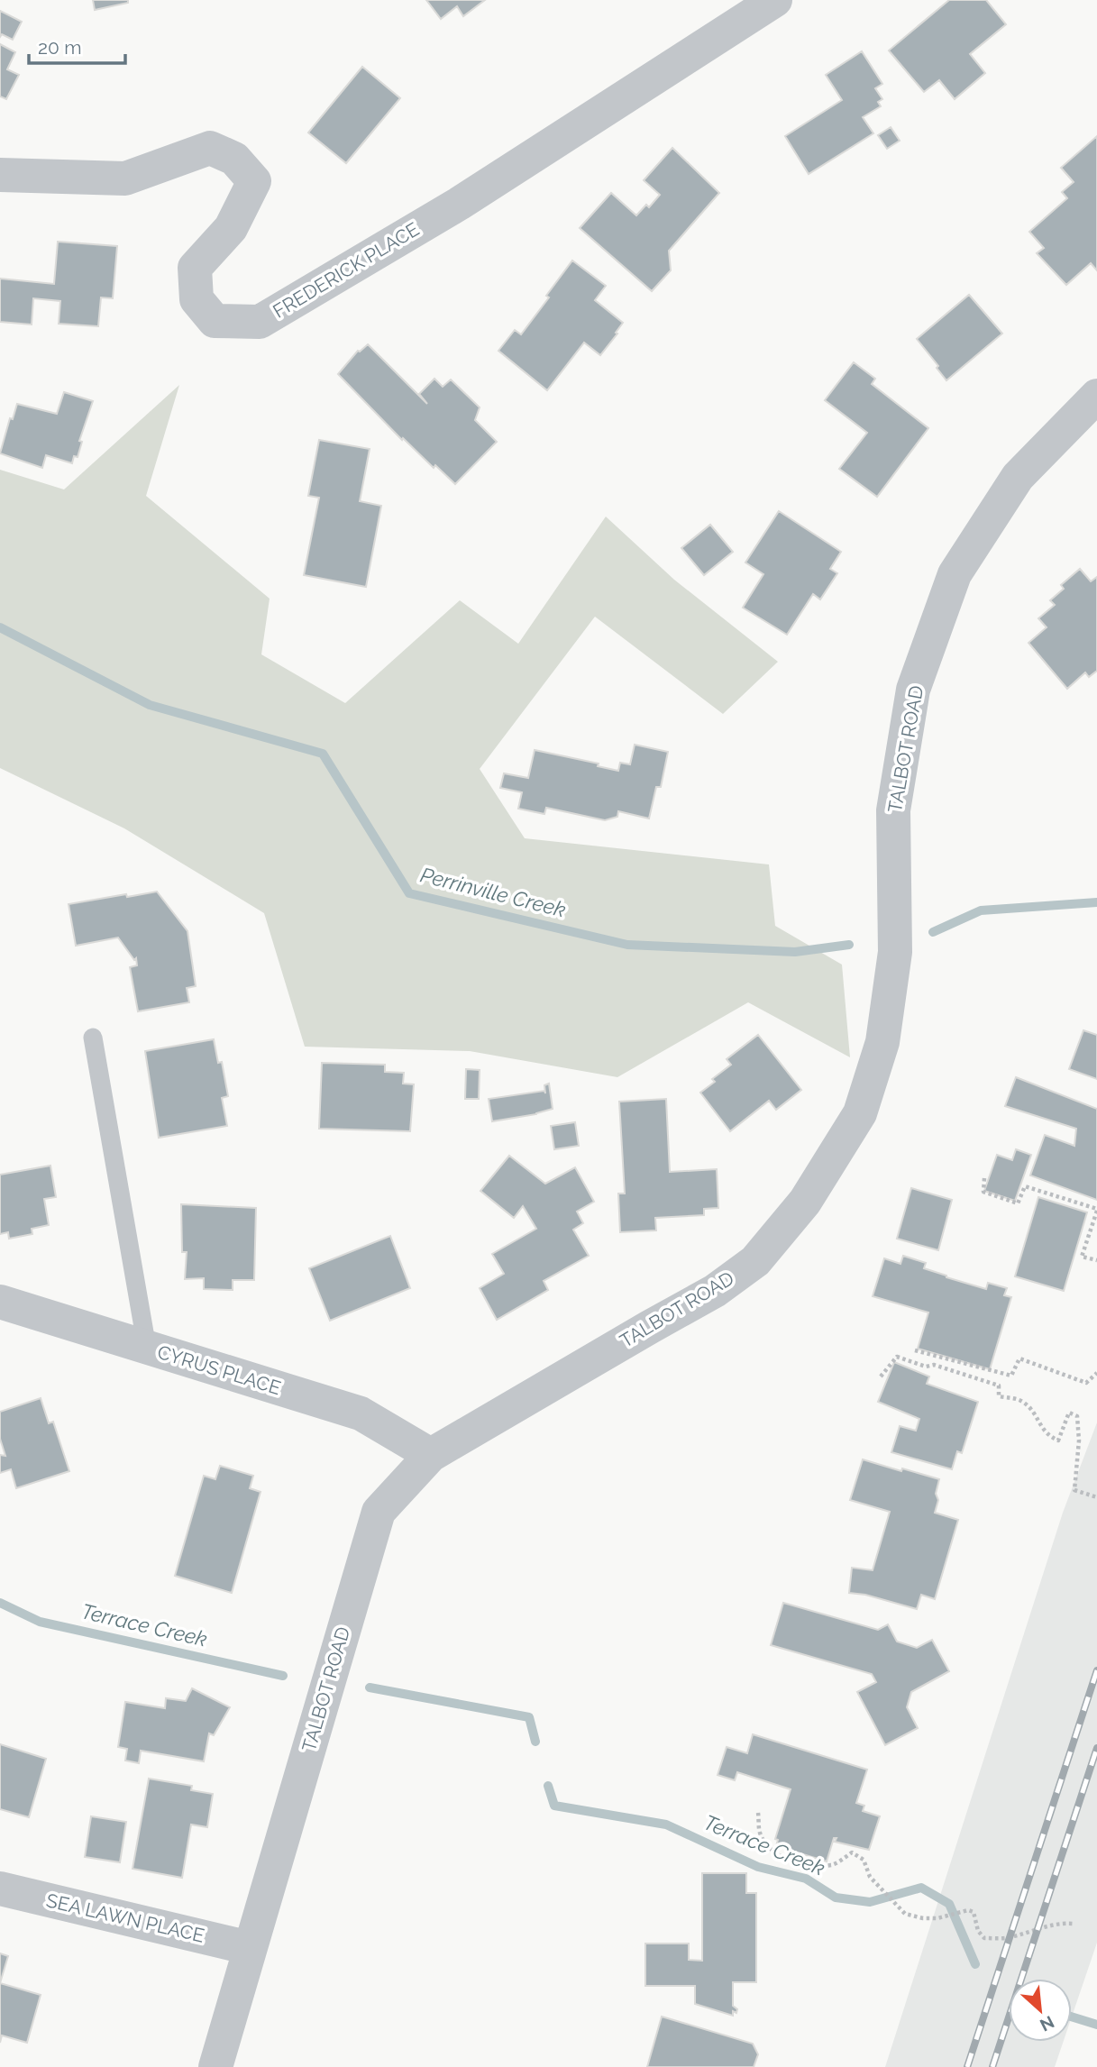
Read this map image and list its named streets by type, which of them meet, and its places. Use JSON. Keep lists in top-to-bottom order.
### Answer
{
  "streets": {
    "street": [
      "FREDERICK PLACE",
      "TALBOT ROAD",
      "CYRUS PLACE",
      "SEA LAWN PLACE"
    ]
  },
  "crossings": [
    ["TALBOT ROAD", "CYRUS PLACE"],
    ["TALBOT ROAD", "SEA LAWN PLACE"]
  ],
  "water": ["Perrinville Creek", "Terrace Creek"],
  "scale_bar": "20 m",
  "north": "bottom right"
}
